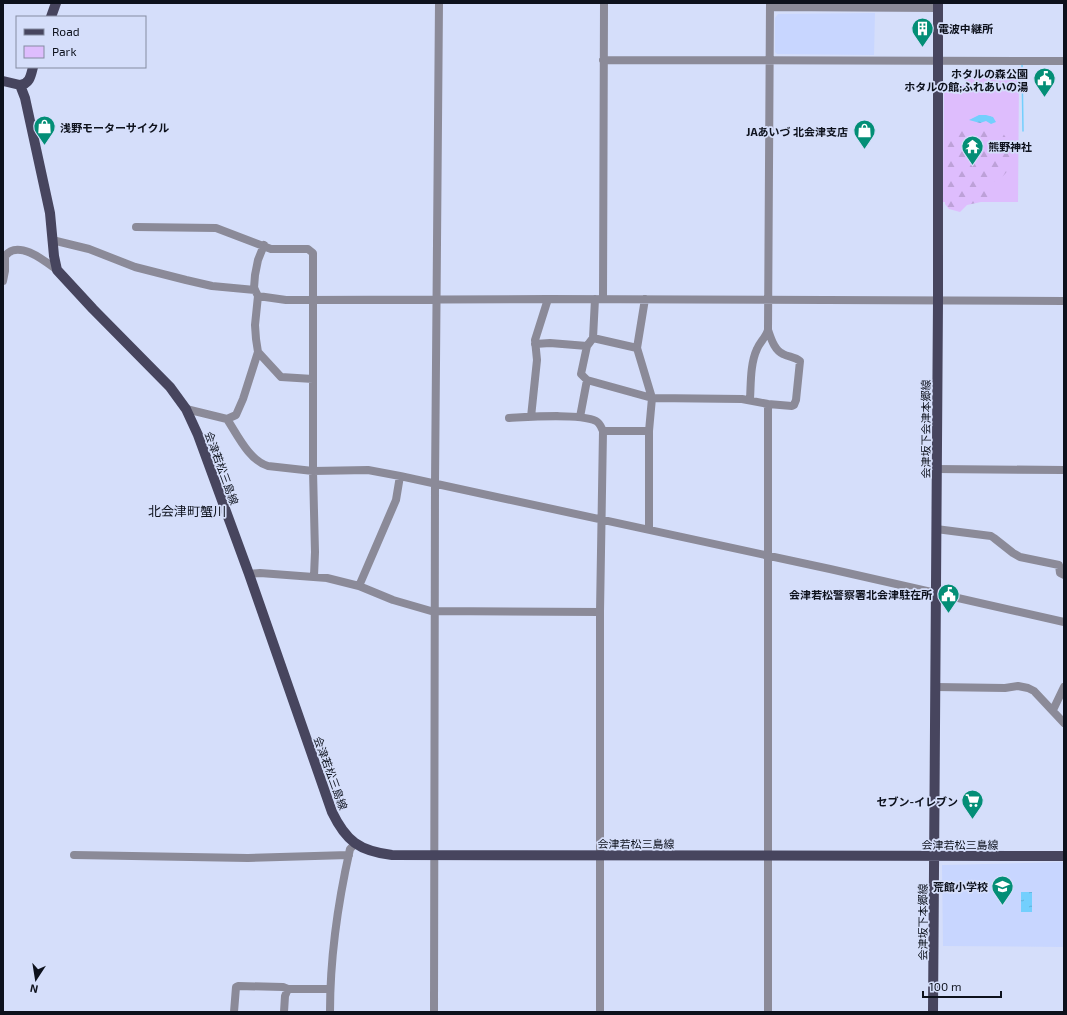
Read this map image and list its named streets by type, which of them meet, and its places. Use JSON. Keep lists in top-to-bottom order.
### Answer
{
  "streets": {
    "main road": ["会津坂下会津本郷線", "会津若松三島線", "会津坂下本郷線"]
  },
  "crossings": [
    ["会津坂下会津本郷線", "会津若松三島線"],
    ["会津坂下会津本郷線", "会津坂下本郷線"],
    ["会津若松三島線", "会津坂下本郷線"]
  ],
  "districts": ["北会津町蟹川"],
  "places": {
    "building": ["電波中継所"],
    "public building": ["ホタルの森公園 ホタルの館;ふれあいの湯", "会津若松警察署北会津駐在所"],
    "shop": ["浅野モーターサイクル", "JAあいづ 北会津支店"],
    "temple": ["熊野神社"],
    "supermarket": ["セブン-イレブン"],
    "school or university": ["荒館小学校"]
  },
  "legend": ["Road", "Park"],
  "scale_bar": "100 m",
  "north": "bottom"
}
